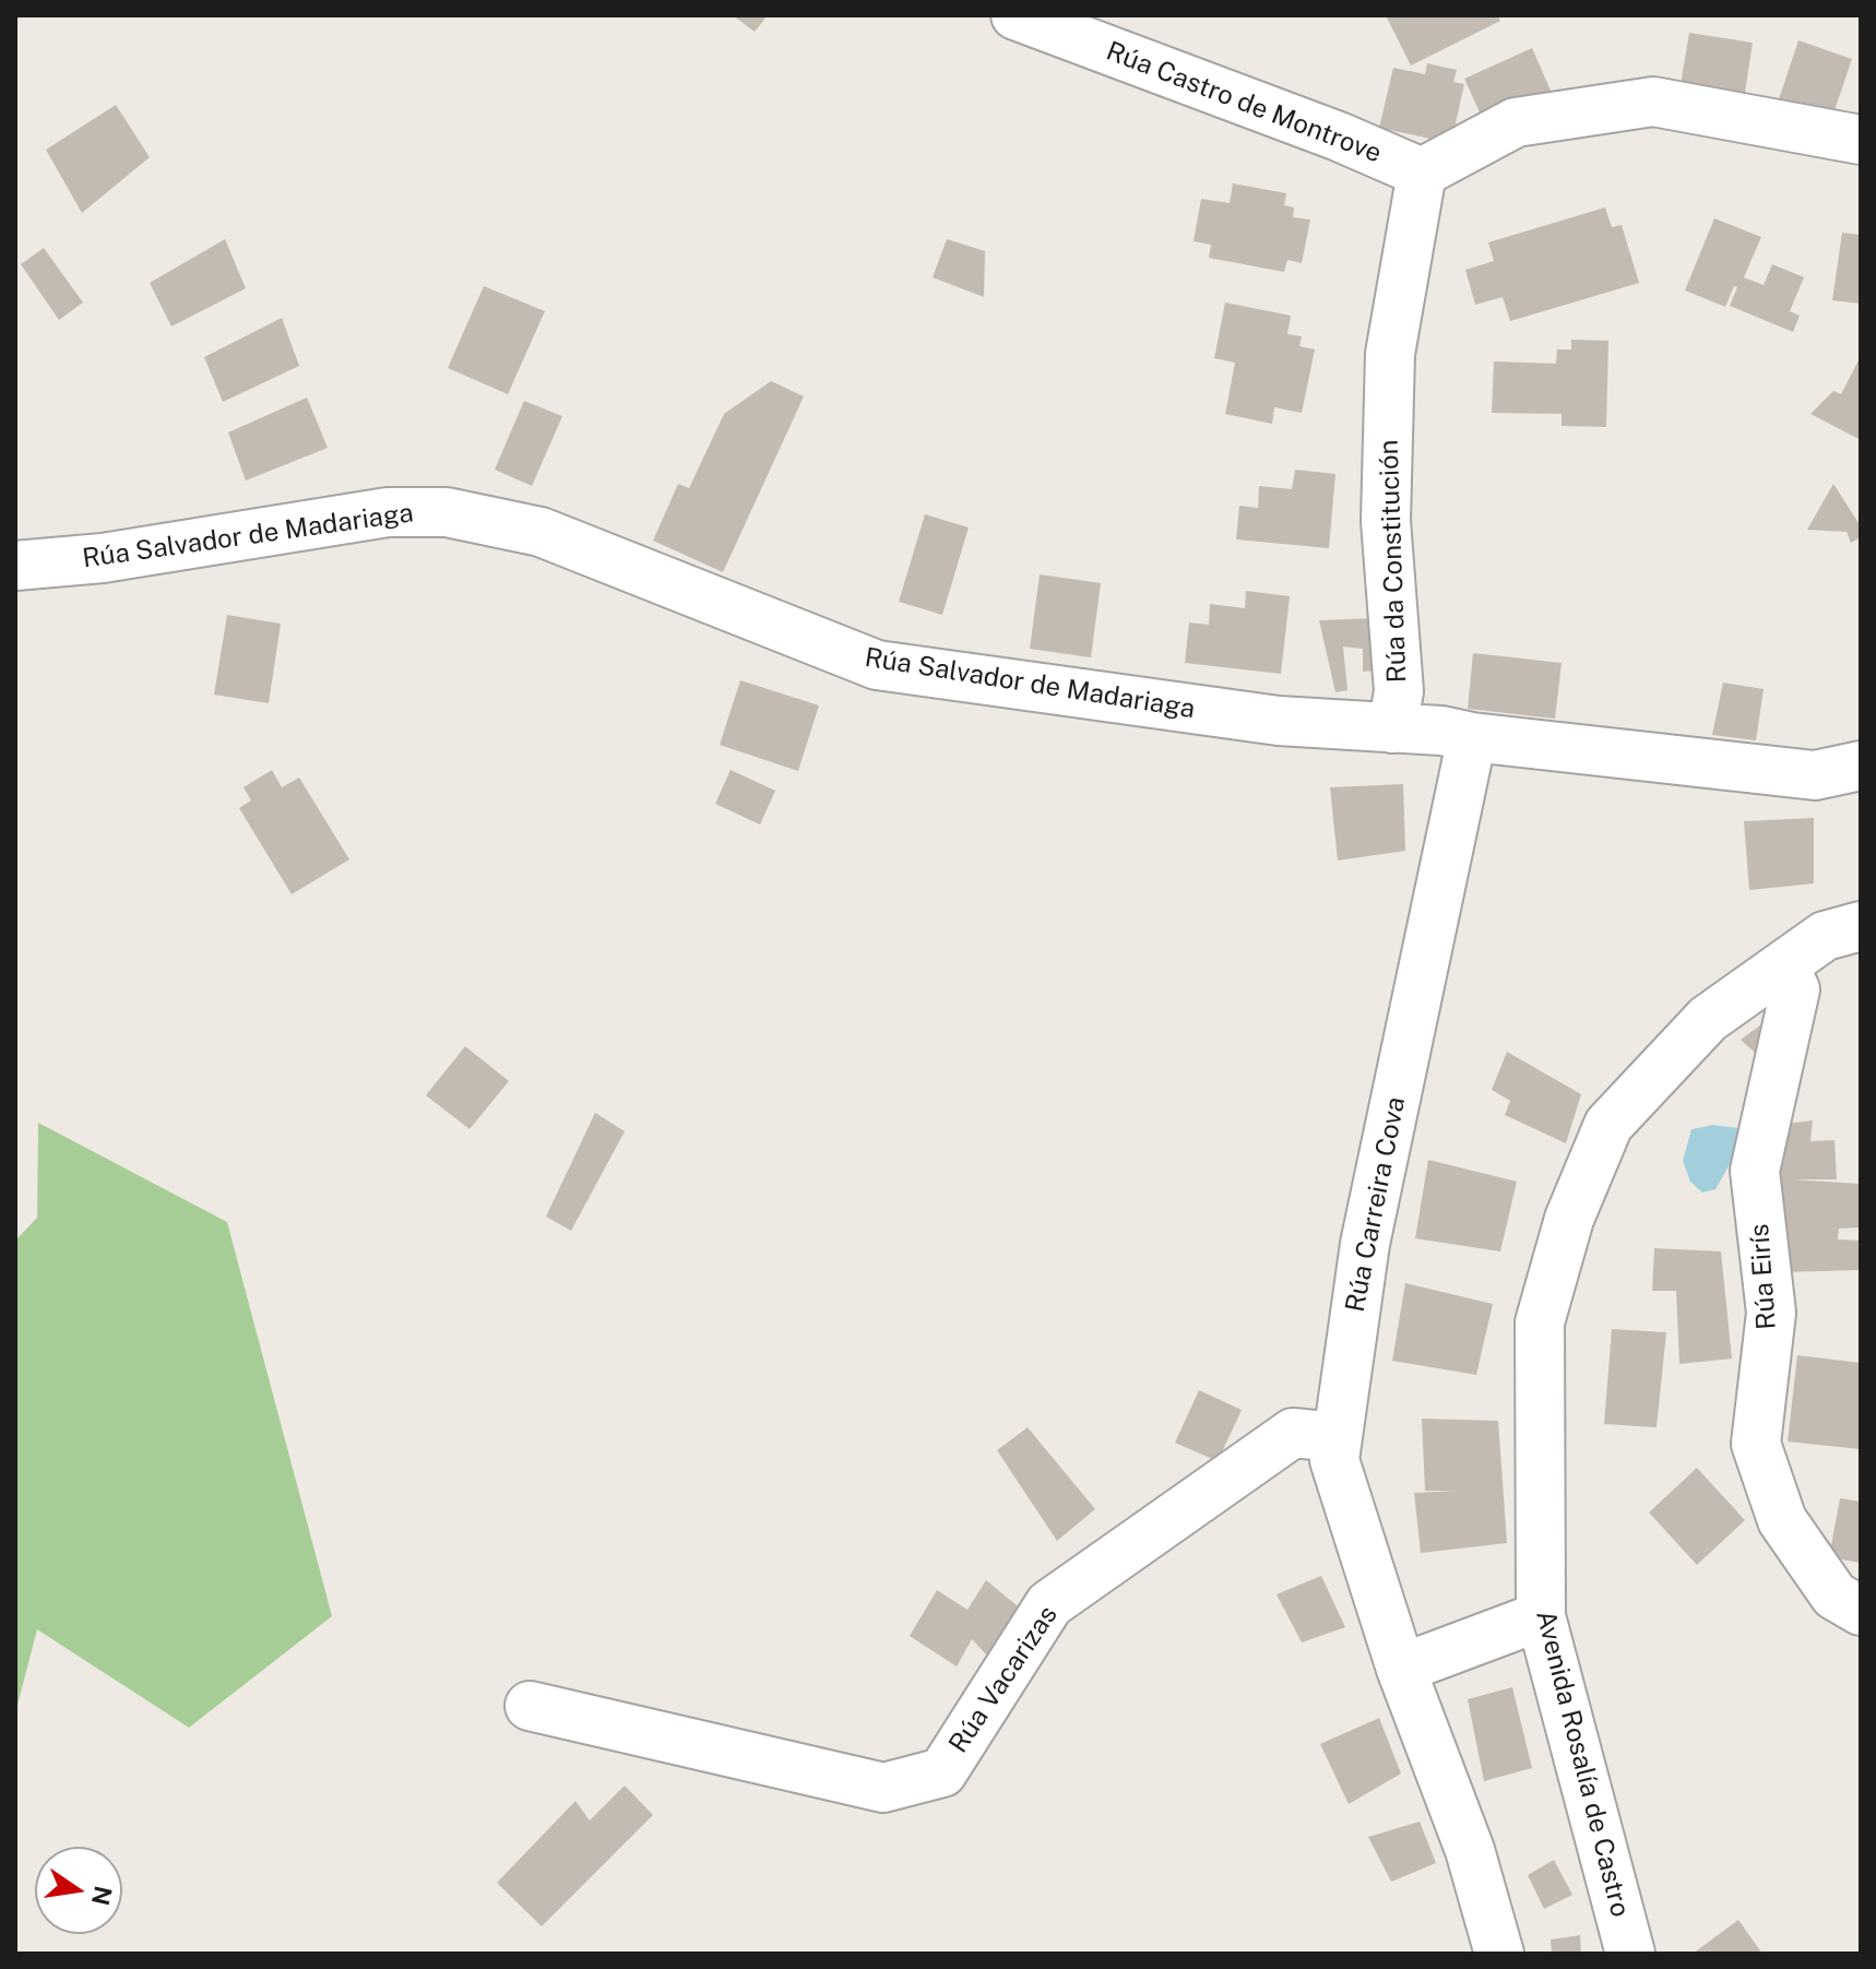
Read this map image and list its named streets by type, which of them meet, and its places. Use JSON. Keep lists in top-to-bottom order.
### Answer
{
  "streets": {
    "street": [
      "Rúa Castro de Montrove",
      "Rúa Salvador de Madariaga",
      "Rúa da Constitución",
      "Rúa Carreira Cova",
      "Rúa Eirís",
      "Rúa Vacarizas",
      "Avenida Rosalía de Castro"
    ]
  },
  "crossings": [
    ["Rúa Castro de Montrove", "Rúa da Constitución"],
    ["Rúa Salvador de Madariaga", "Rúa da Constitución"],
    ["Rúa Salvador de Madariaga", "Rúa Carreira Cova"],
    ["Rúa Carreira Cova", "Rúa Vacarizas"],
    ["Rúa Eirís", "Avenida Rosalía de Castro"]
  ],
  "north": "right"
}
